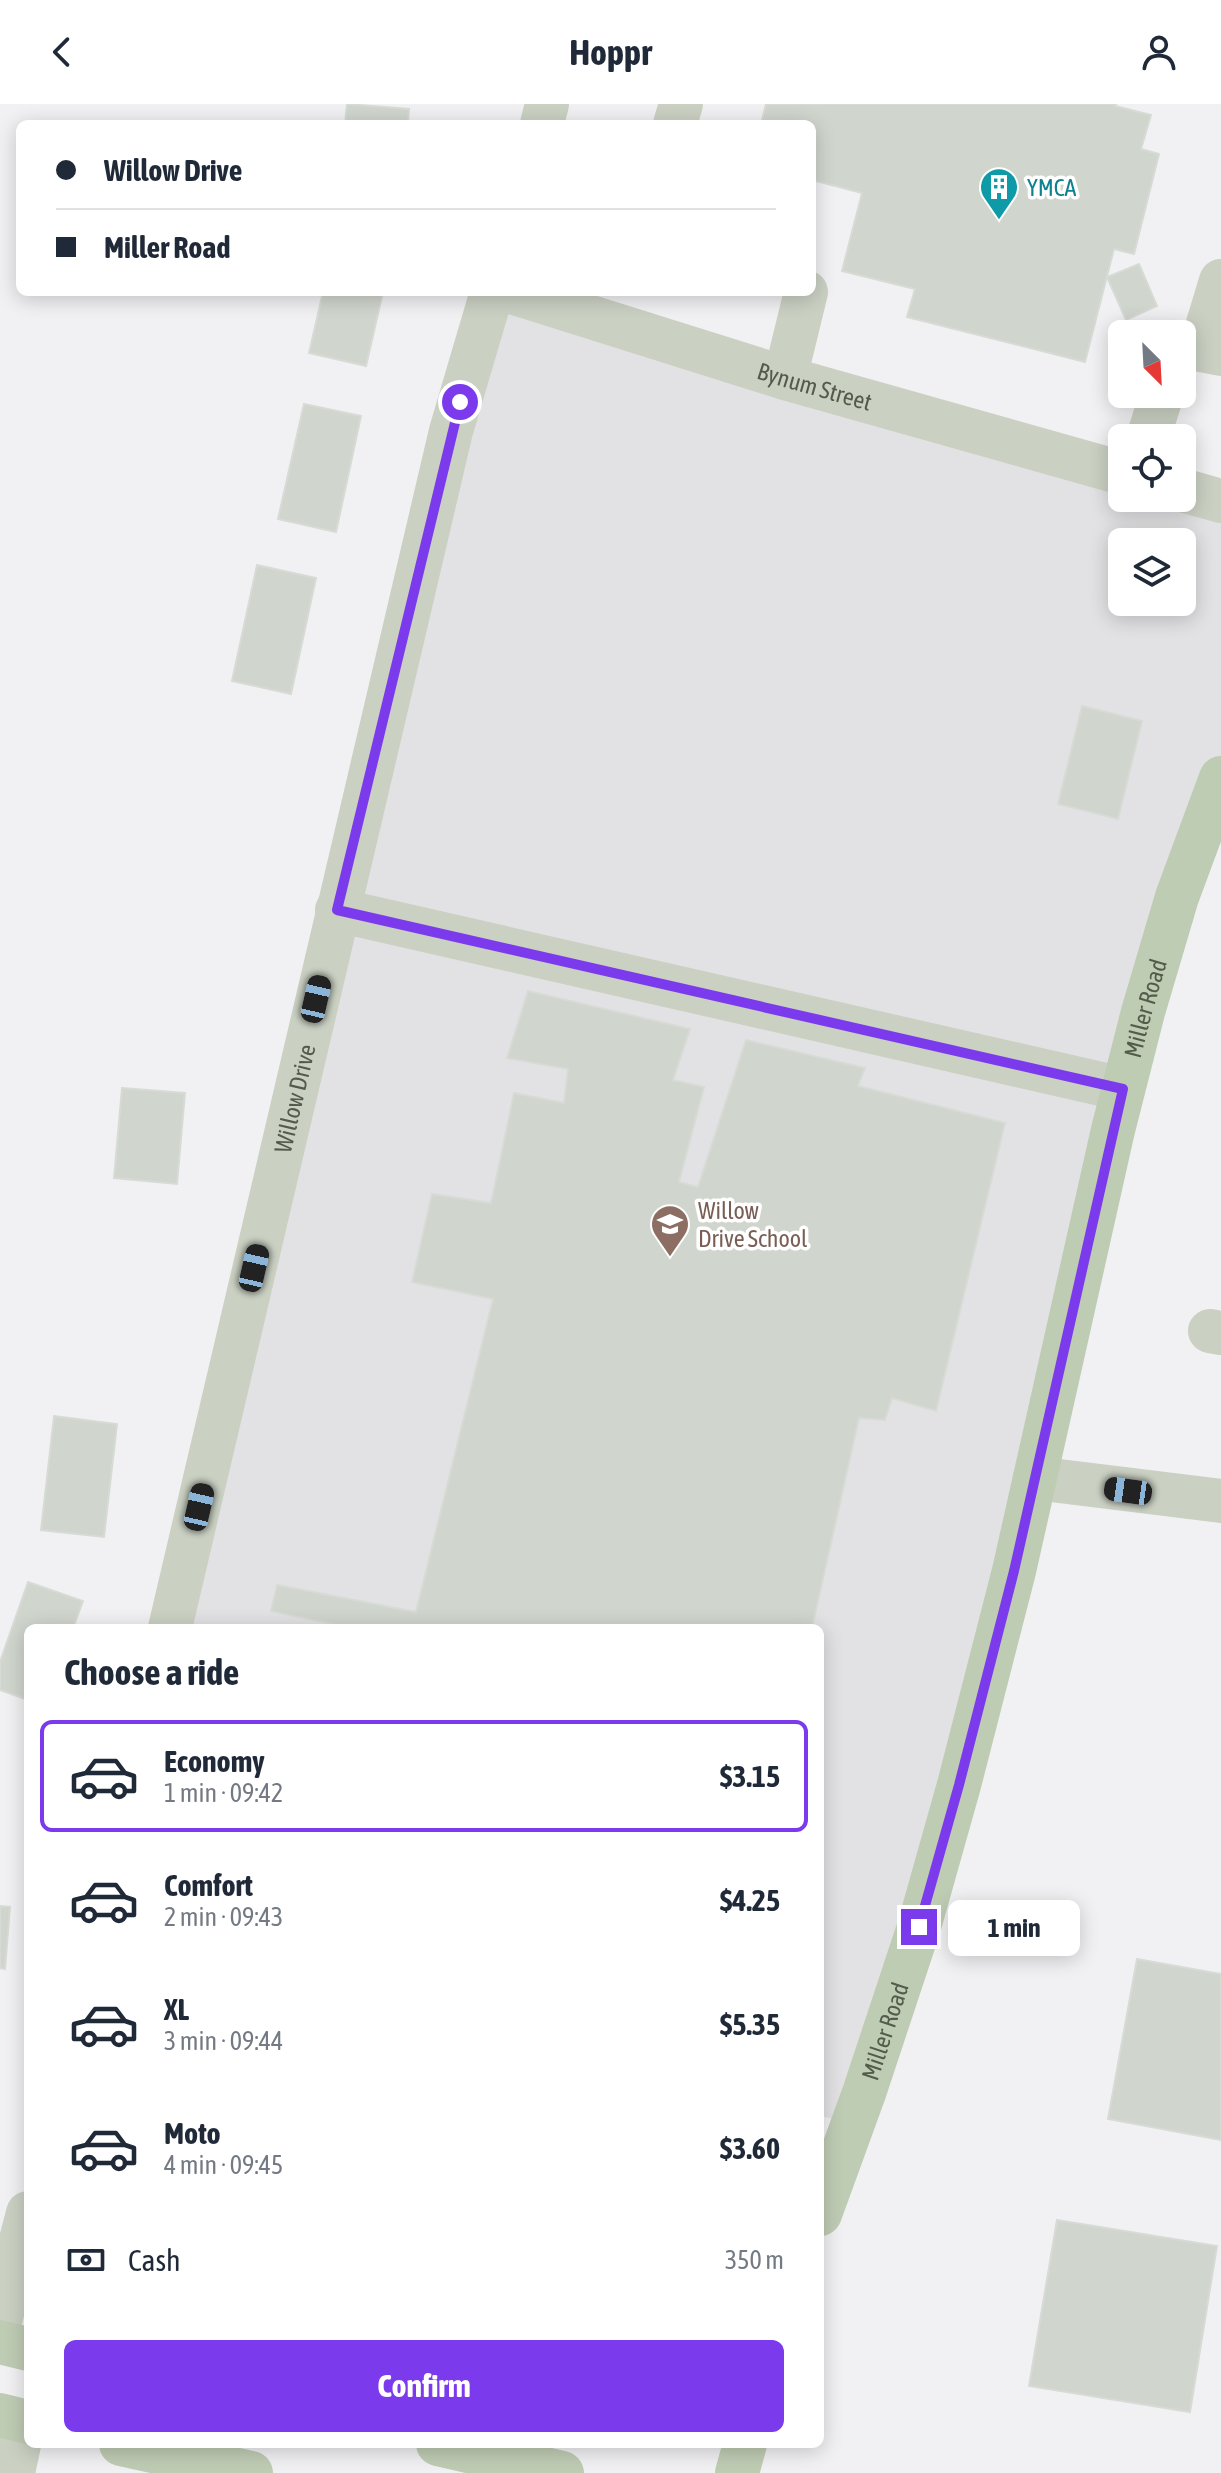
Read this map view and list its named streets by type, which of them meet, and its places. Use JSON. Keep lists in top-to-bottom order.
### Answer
{
  "streets": {
    "main road": ["Miller Road"],
    "street": ["Bynum Street", "Willow Drive"]
  },
  "places": {
    "building": ["YMCA"],
    "school or university": ["Willow Drive School"]
  },
  "north": "bottom right",
  "page": {
    "header": "Hoppr",
    "banner": ["Willow Drive", "Miller Road"],
    "heading": "Choose a ride",
    "list": [
      {
        "name": "Economy",
        "note": "1 min · 09:42",
        "value": "$3.15"
      },
      {
        "name": "Comfort",
        "note": "2 min · 09:43",
        "value": "$4.25"
      },
      {
        "name": "XL",
        "note": "3 min · 09:44",
        "value": "$5.35"
      },
      {
        "name": "Moto",
        "note": "4 min · 09:45",
        "value": "$3.60"
      }
    ],
    "bubble": "1 min",
    "pay": ["Cash", "350 m"],
    "buttons": "Confirm"
  }
}
